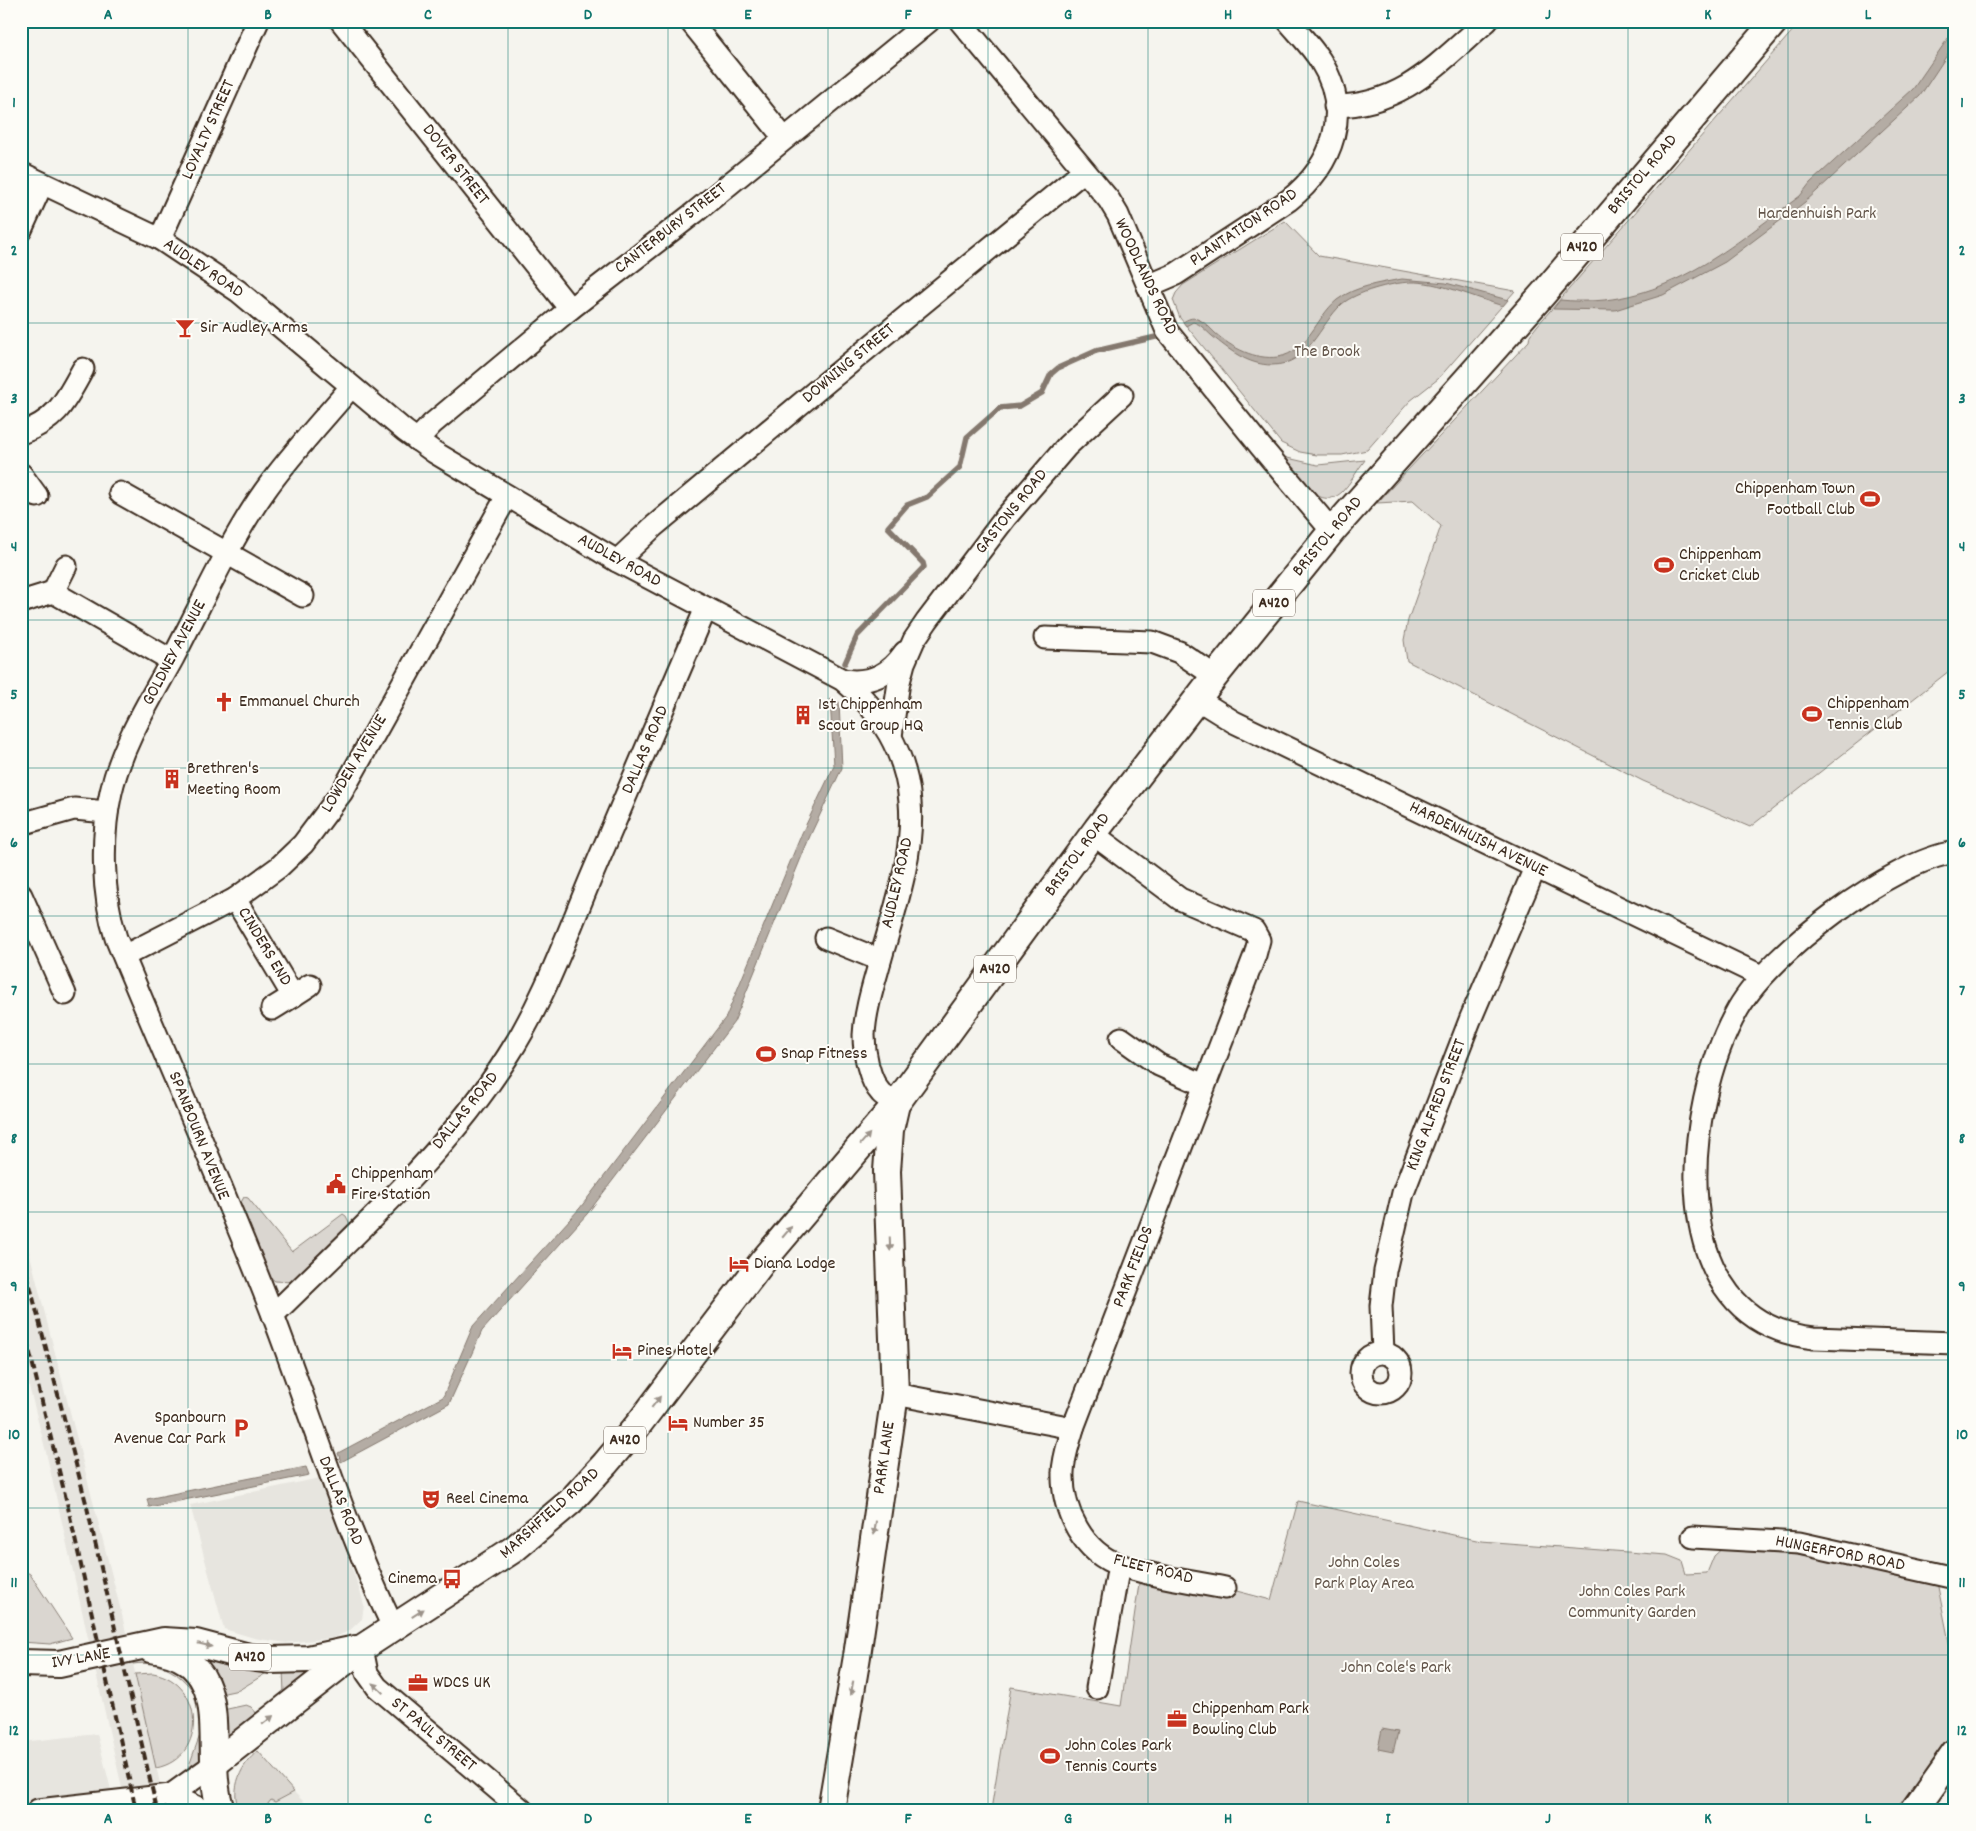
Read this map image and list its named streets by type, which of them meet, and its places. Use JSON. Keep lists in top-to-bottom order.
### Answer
{
  "streets": {
    "main road": [
      "BRISTOL ROAD",
      "A420",
      "PARK LANE",
      "MARSHFIELD ROAD",
      "IVY LANE"
    ],
    "street": [
      "LOYALTY STREET",
      "DOVER STREET",
      "PLANTATION ROAD",
      "CANTERBURY STREET",
      "AUDLEY ROAD",
      "WOODLANDS ROAD",
      "DOWNING STREET",
      "GASTONS ROAD",
      "GOLDNEY AVENUE",
      "DALLAS ROAD",
      "LOWDEN AVENUE",
      "HARDENHUISH AVENUE",
      "CINDERS END",
      "KING ALFRED STREET",
      "SPANBOURN AVENUE",
      "PARK FIELDS",
      "HUNGERFORD ROAD",
      "FLEET ROAD",
      "ST PAUL STREET"
    ]
  },
  "crossings": [
    ["LOYALTY STREET", "AUDLEY ROAD"],
    ["DOVER STREET", "CANTERBURY STREET"],
    ["BRISTOL ROAD", "AUDLEY ROAD"],
    ["BRISTOL ROAD", "WOODLANDS ROAD"],
    ["BRISTOL ROAD", "HARDENHUISH AVENUE"],
    ["BRISTOL ROAD", "PARK FIELDS"],
    ["BRISTOL ROAD", "PARK LANE"],
    ["BRISTOL ROAD", "MARSHFIELD ROAD"],
    ["PLANTATION ROAD", "WOODLANDS ROAD"],
    ["CANTERBURY STREET", "AUDLEY ROAD"],
    ["A420", "PARK LANE"],
    ["A420", "MARSHFIELD ROAD"],
    ["A420", "IVY LANE"],
    ["AUDLEY ROAD", "DOWNING STREET"],
    ["AUDLEY ROAD", "GASTONS ROAD"],
    ["AUDLEY ROAD", "GOLDNEY AVENUE"],
    ["AUDLEY ROAD", "DALLAS ROAD"],
    ["AUDLEY ROAD", "LOWDEN AVENUE"],
    ["AUDLEY ROAD", "PARK LANE"],
    ["AUDLEY ROAD", "MARSHFIELD ROAD"],
    ["WOODLANDS ROAD", "DOWNING STREET"],
    ["GOLDNEY AVENUE", "LOWDEN AVENUE"],
    ["GOLDNEY AVENUE", "SPANBOURN AVENUE"],
    ["DALLAS ROAD", "SPANBOURN AVENUE"],
    ["DALLAS ROAD", "MARSHFIELD ROAD"],
    ["LOWDEN AVENUE", "CINDERS END"],
    ["LOWDEN AVENUE", "SPANBOURN AVENUE"],
    ["HARDENHUISH AVENUE", "KING ALFRED STREET"],
    ["PARK FIELDS", "FLEET ROAD"],
    ["PARK LANE", "MARSHFIELD ROAD"],
    ["MARSHFIELD ROAD", "IVY LANE"],
    ["MARSHFIELD ROAD", "ST PAUL STREET"],
    ["IVY LANE", "ST PAUL STREET"]
  ],
  "one_way": [
    "PARK LANE",
    "MARSHFIELD ROAD",
    "IVY LANE",
    "ST PAUL STREET"
  ],
  "parks": [
    "Hardenhuish Park",
    "The Brook",
    "John Coles Park Play Area",
    "John Coles Park Community Garden",
    "John Cole's Park"
  ],
  "places": {
    "bar": ["Sir Audley Arms"],
    "sports": [
      "Chippenham Town Football Club",
      "Chippenham Cricket Club",
      "Chippenham Tennis Club",
      "Snap Fitness",
      "John Coles Park Tennis Courts"
    ],
    "church": ["Emmanuel Church"],
    "building": ["1st Chippenham Scout Group HQ", "Brethren's Meeting Room"],
    "public building": ["Chippenham Fire Station"],
    "hotel": ["Diana Lodge", "Pines Hotel", "Number 35"],
    "parking": ["Spanbourn Avenue Car Park"],
    "theatre": ["Reel Cinema"],
    "bus stop": ["Cinema"],
    "office": ["WDCS UK", "Chippenham Park Bowling Club"]
  },
  "grid": {
    "columns": [
      "A",
      "B",
      "C",
      "D",
      "E",
      "F",
      "G",
      "H",
      "I",
      "J",
      "K",
      "L"
    ],
    "rows": [
      "1",
      "2",
      "3",
      "4",
      "5",
      "6",
      "7",
      "8",
      "9",
      "10",
      "11",
      "12"
    ]
  }
}
